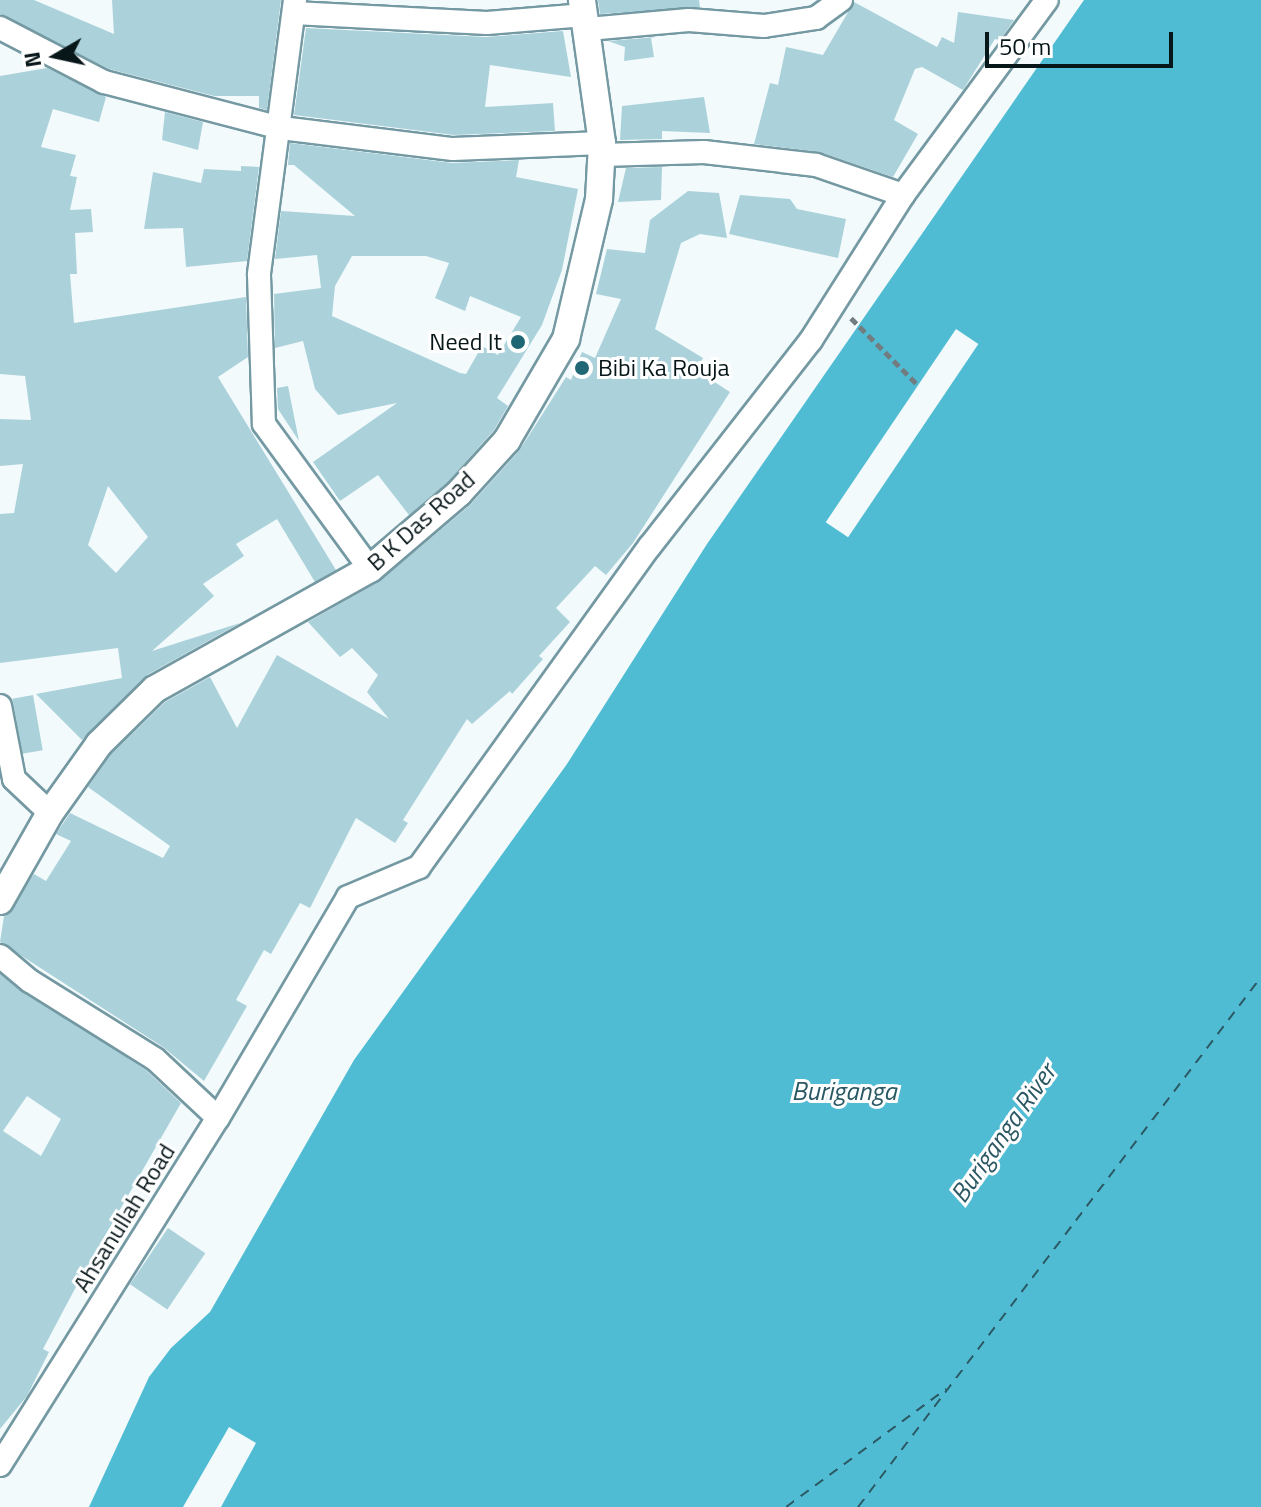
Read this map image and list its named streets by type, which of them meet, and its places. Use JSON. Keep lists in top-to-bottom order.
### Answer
{
  "streets": {
    "street": ["B K Das Road", "Ahsanullah Road"]
  },
  "water": ["Buriganga", "Buriganga River"],
  "places": ["Need It", "Bibi Ka Rouja"],
  "scale_bar": "50 m",
  "north": "left"
}
